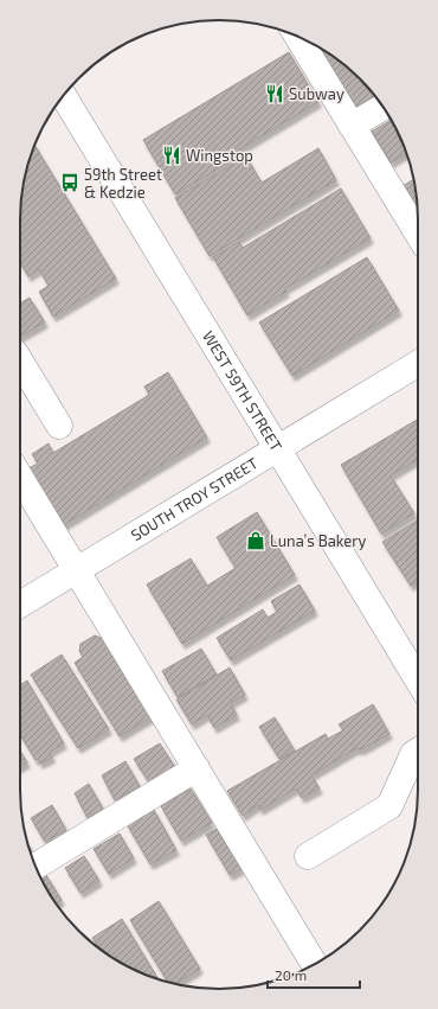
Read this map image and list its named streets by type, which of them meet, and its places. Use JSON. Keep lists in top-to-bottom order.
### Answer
{
  "streets": {
    "street": ["WEST 59TH STREET", "SOUTH TROY STREET"]
  },
  "crossings": [
    ["WEST 59TH STREET", "SOUTH TROY STREET"]
  ],
  "places": {
    "restaurant": ["Subway", "Wingstop"],
    "bus stop": ["59th Street & Kedzie"],
    "shop": ["Luna’s Bakery"]
  },
  "scale_bar": "20 m"
}
